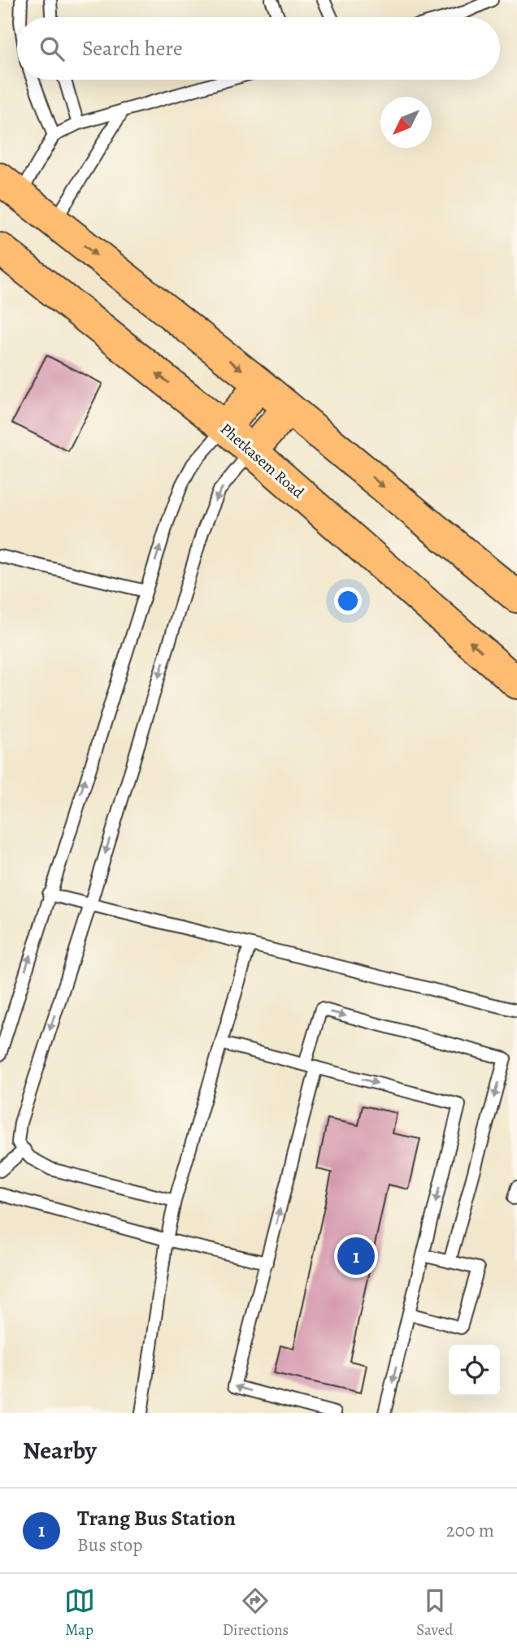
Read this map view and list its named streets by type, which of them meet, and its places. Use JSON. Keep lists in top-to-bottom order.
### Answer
{
  "streets": {
    "main road": ["Phetkasem Road"]
  },
  "north": "bottom left",
  "page": {
    "search": "Search here",
    "pins": "1",
    "heading": "Nearby",
    "list": [
      {
        "mark": "1",
        "name": "Trang Bus Station",
        "note": "Bus stop",
        "value": "200 m"
      }
    ],
    "nav": ["Map", "Directions", "Saved"]
  }
}
